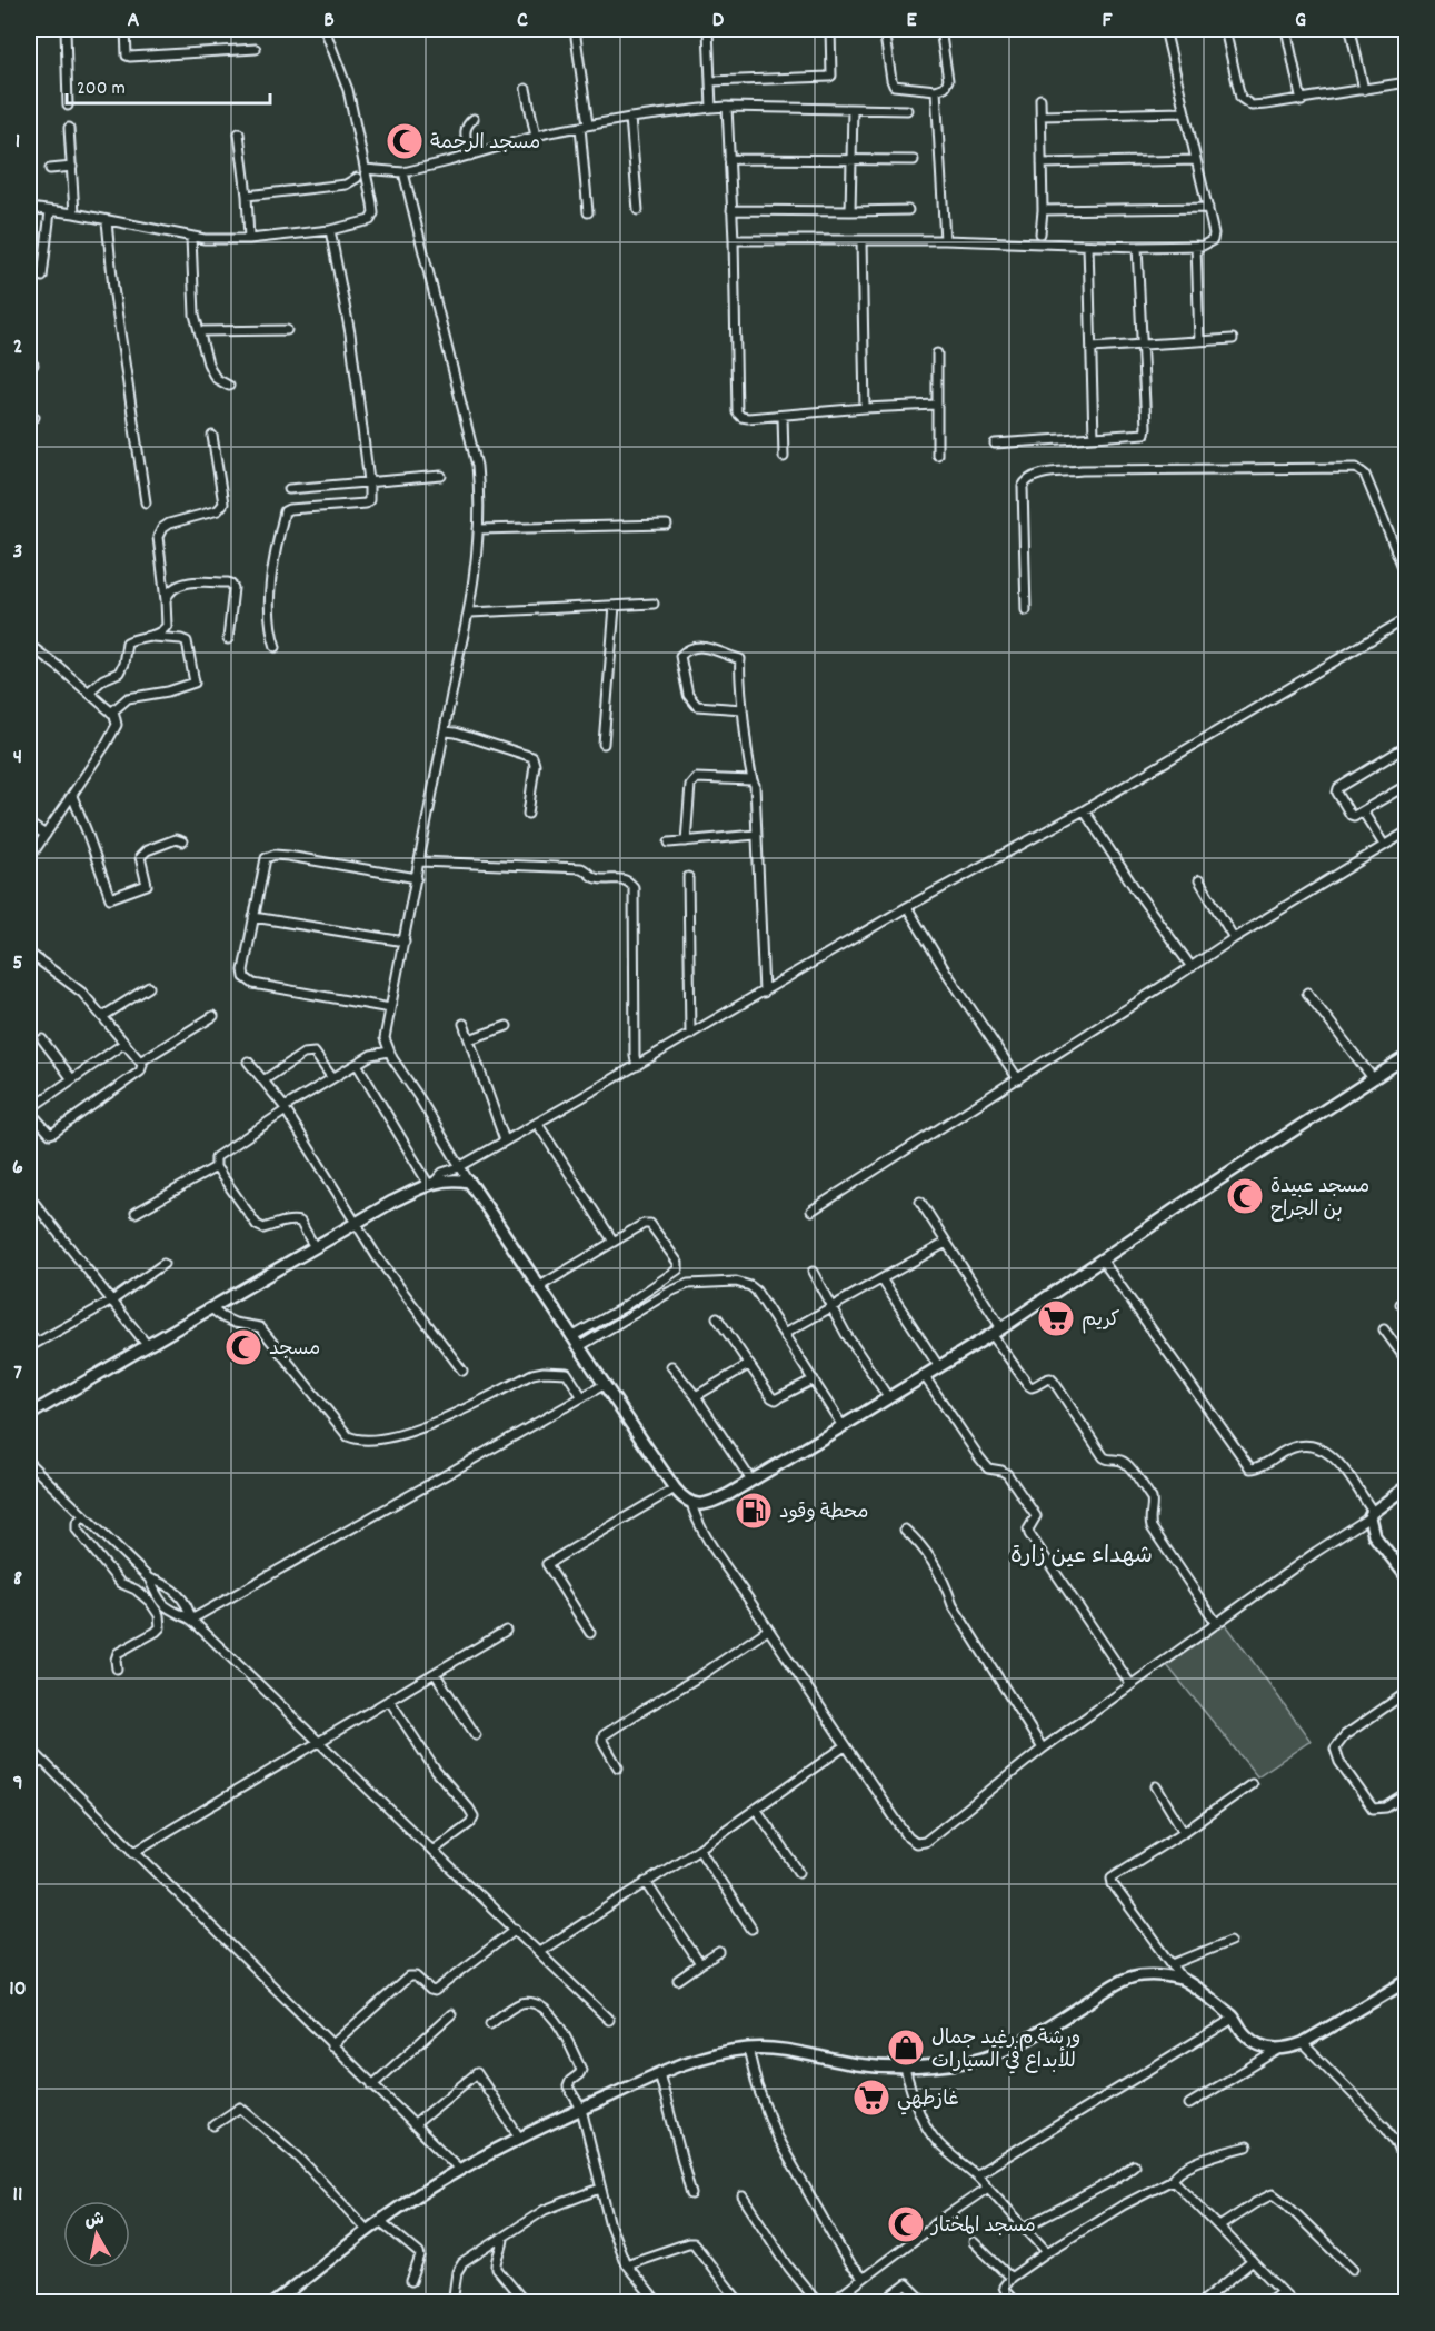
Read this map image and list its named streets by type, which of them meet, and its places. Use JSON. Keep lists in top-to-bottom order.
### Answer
{
  "districts": ["شهداء عين زارة"],
  "places": {
    "mosque": [
      "مسجد الرحمة",
      "مسجد عبيدة بن الجراح",
      "مسجد",
      "مسجد المختار"
    ],
    "supermarket": ["كريم", "غازطهي"],
    "fuel station": ["محطة وقود"],
    "shop": ["ورشة م.رغيد جمال للأبداع في السيارات"]
  },
  "scale_bar": "200 m",
  "north": "top",
  "grid": {
    "columns": [
      "A",
      "B",
      "C",
      "D",
      "E",
      "F",
      "G"
    ],
    "rows": [
      "1",
      "2",
      "3",
      "4",
      "5",
      "6",
      "7",
      "8",
      "9",
      "10",
      "11"
    ]
  }
}
